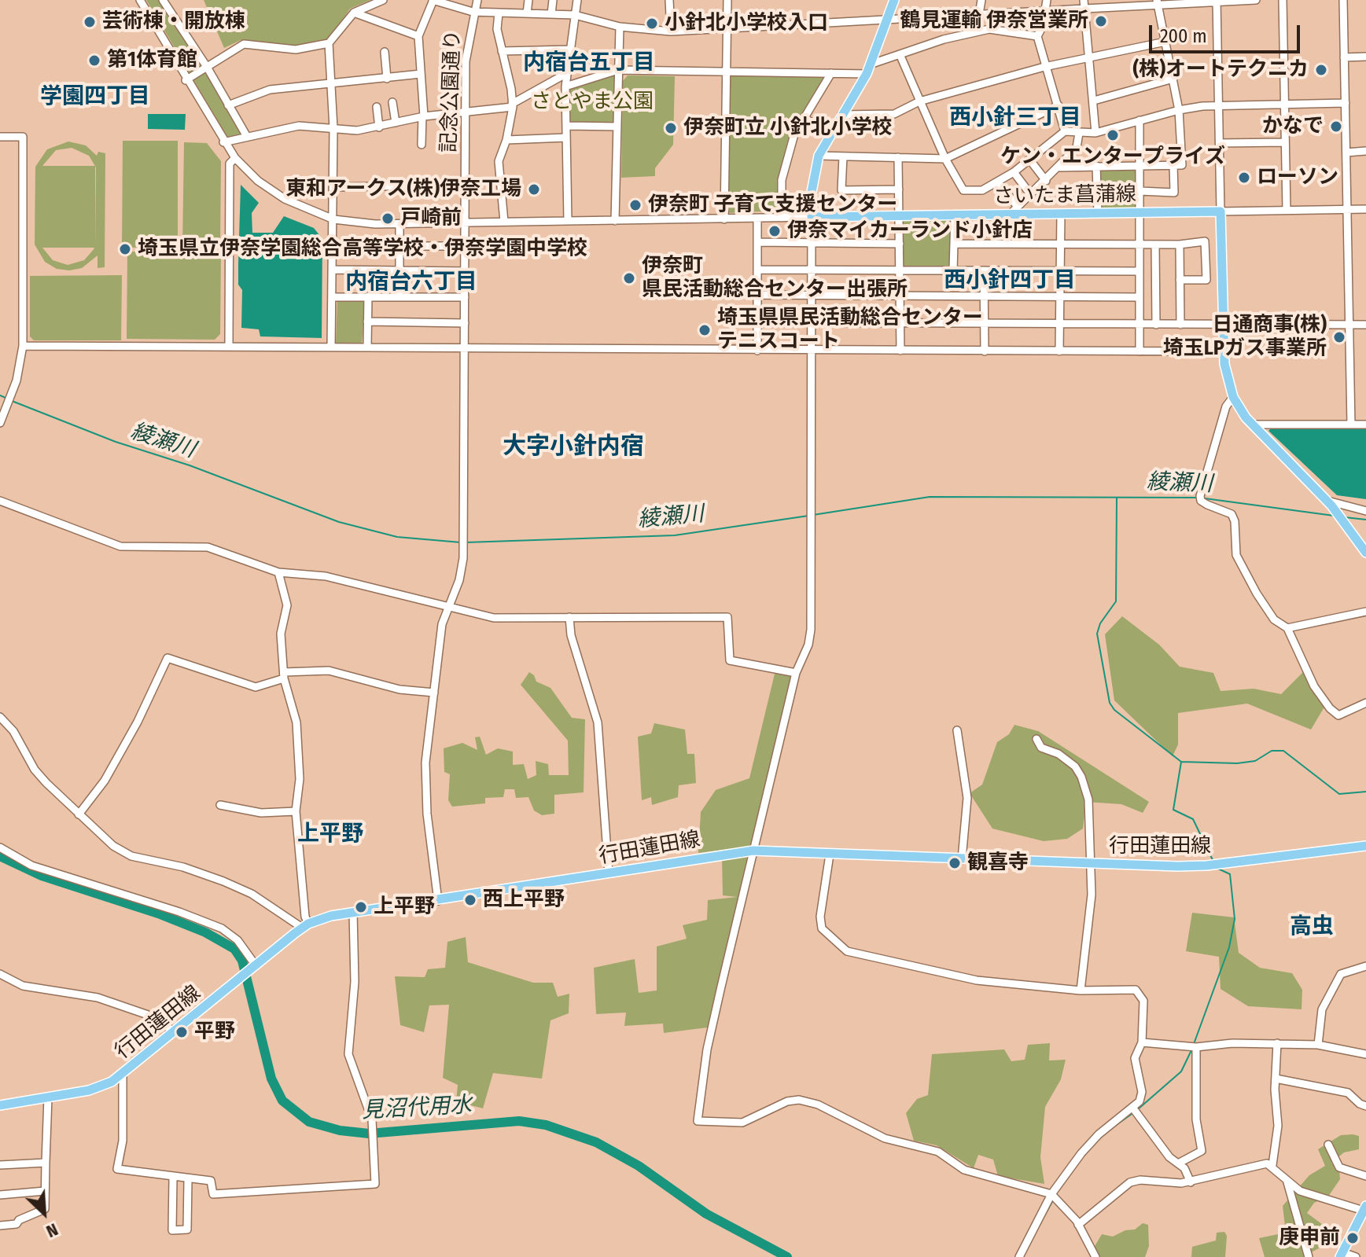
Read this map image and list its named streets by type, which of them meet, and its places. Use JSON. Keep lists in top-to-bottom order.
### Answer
{
  "streets": {
    "main road": ["さいたま菖蒲線", "行田蓮田線"],
    "street": ["記念公園通り"]
  },
  "crossings": [
    ["記念公園通り", "行田蓮田線"]
  ],
  "districts": [
    "内宿台五丁目",
    "学園四丁目",
    "西小針三丁目",
    "西小針四丁目",
    "内宿台六丁目",
    "大字小針内宿",
    "上平野",
    "高虫"
  ],
  "water": ["綾瀬川", "見沼代用水"],
  "parks": ["さとやま公園"],
  "places": [
    "鶴見運輸 伊奈営業所",
    "芸術棟・開放棟",
    "小針北小学校入口",
    "第1体育館",
    "(株)オートテクニカ",
    "かなで",
    "伊奈町立 小針北小学校",
    "ケン・エンタープライズ",
    "ローソン",
    "東和アークス(株)伊奈工場",
    "伊奈町 子育て支援センター",
    "戸崎前",
    "伊奈マイカーランド小針店",
    "埼玉県立伊奈学園総合高等学校・伊奈学園中学校",
    "伊奈町 県民活動総合センター出張所",
    "埼玉県県民活動総合センター テニスコート",
    "日通商事(株) 埼玉LPガス事業所",
    "観喜寺",
    "西上平野",
    "上平野",
    "平野",
    "庚申前"
  ],
  "scale_bar": "200 m",
  "north": "bottom right"
}
